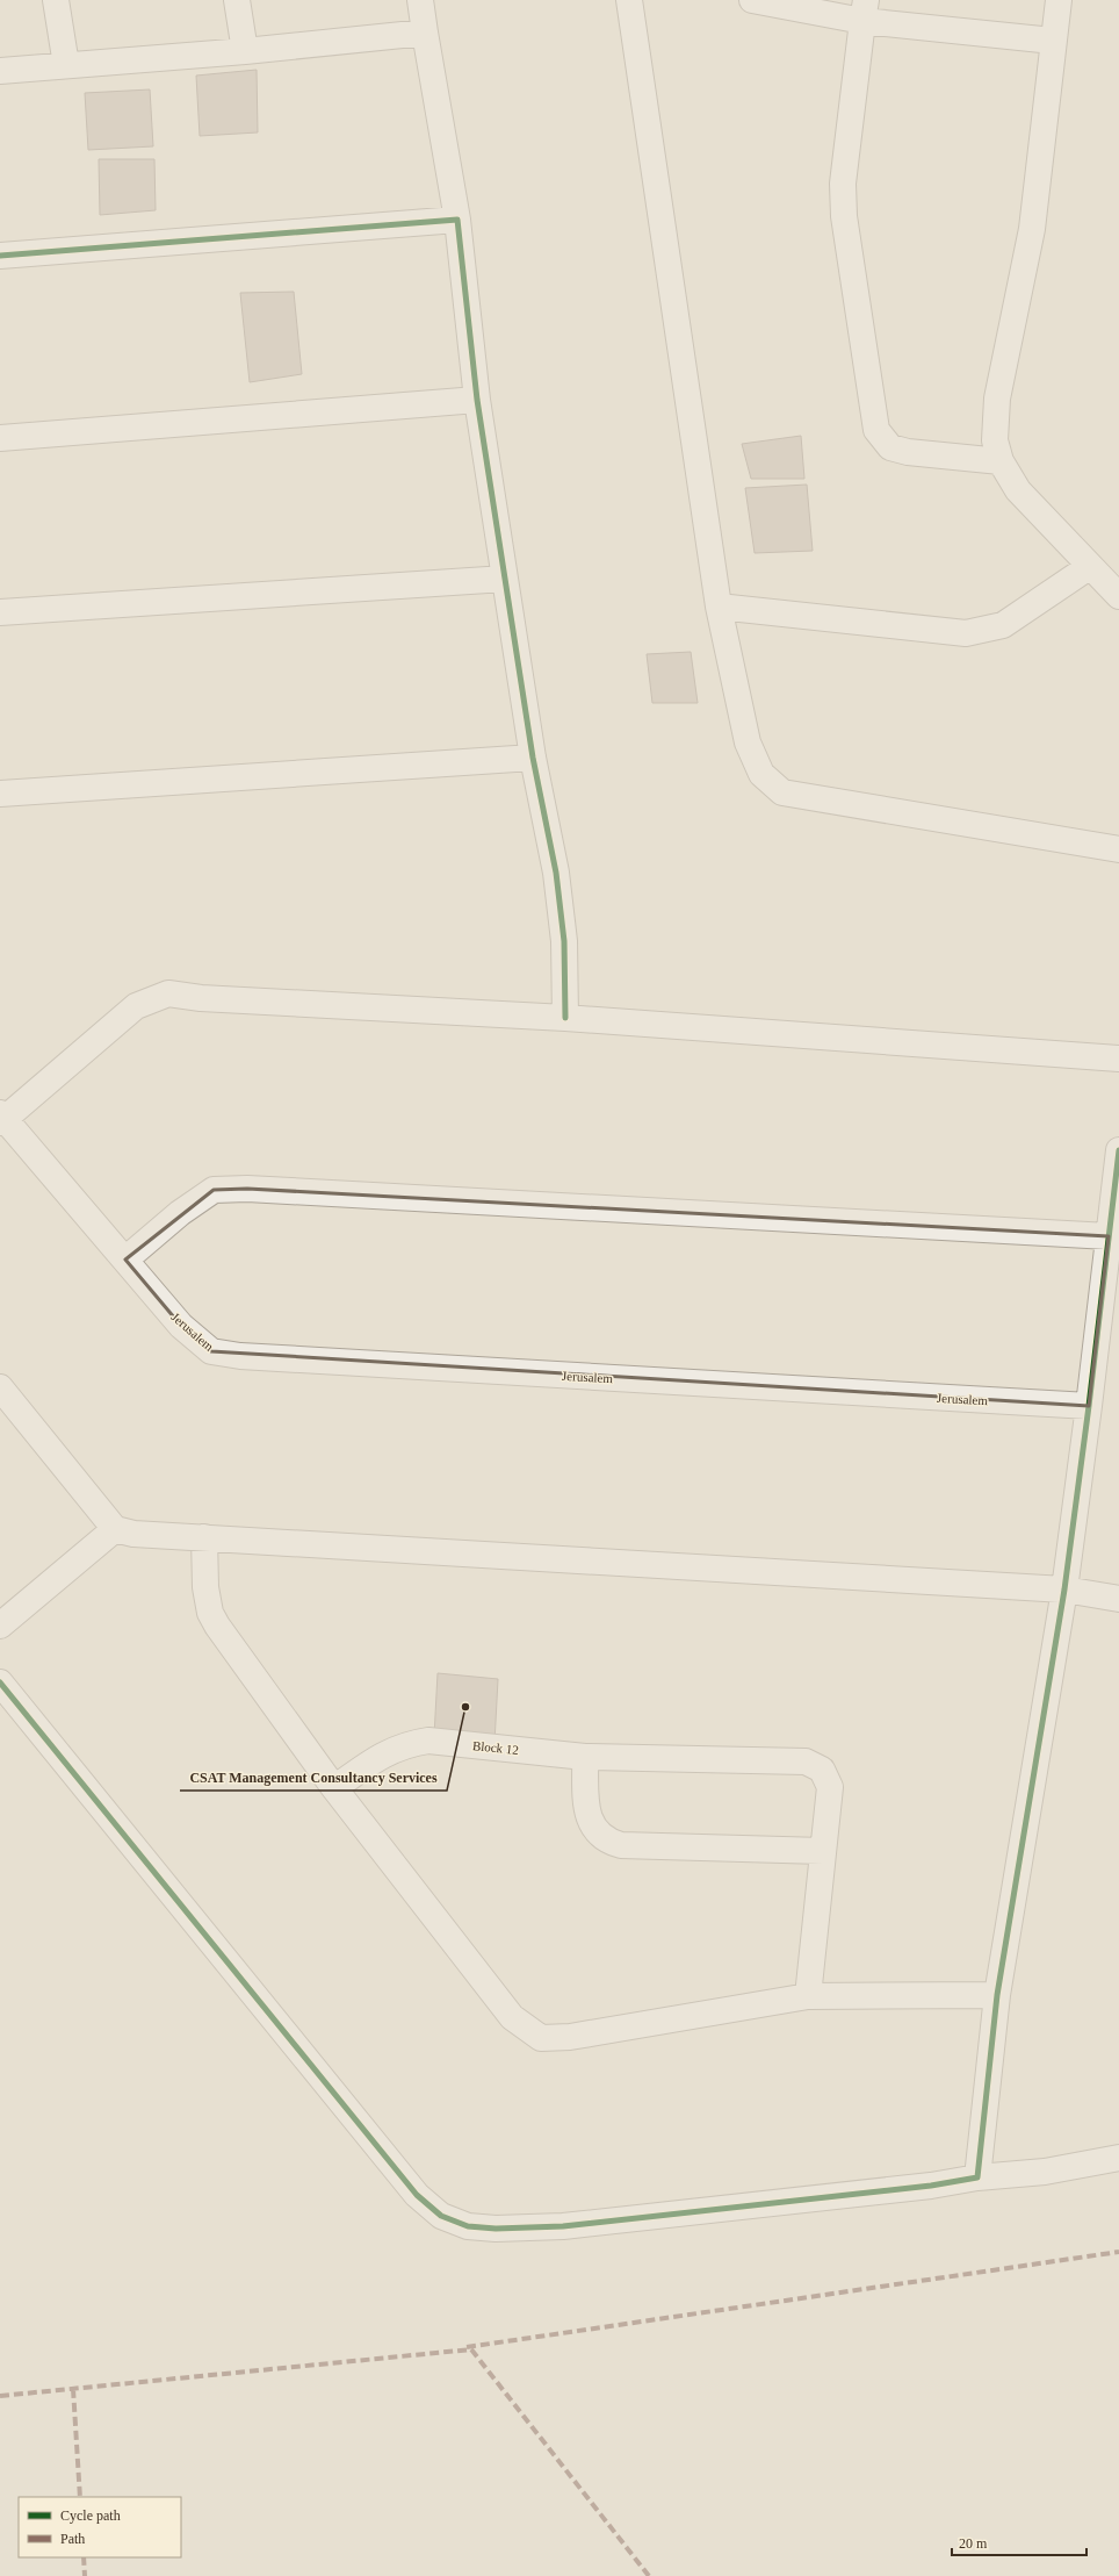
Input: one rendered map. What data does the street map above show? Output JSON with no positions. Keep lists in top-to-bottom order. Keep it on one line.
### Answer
{"streets":{"street":["Jerusalem","Block 12"]},"places":["CSAT Management Consultancy Services"],"legend":["Cycle path","Path"],"scale_bar":"20 m"}
